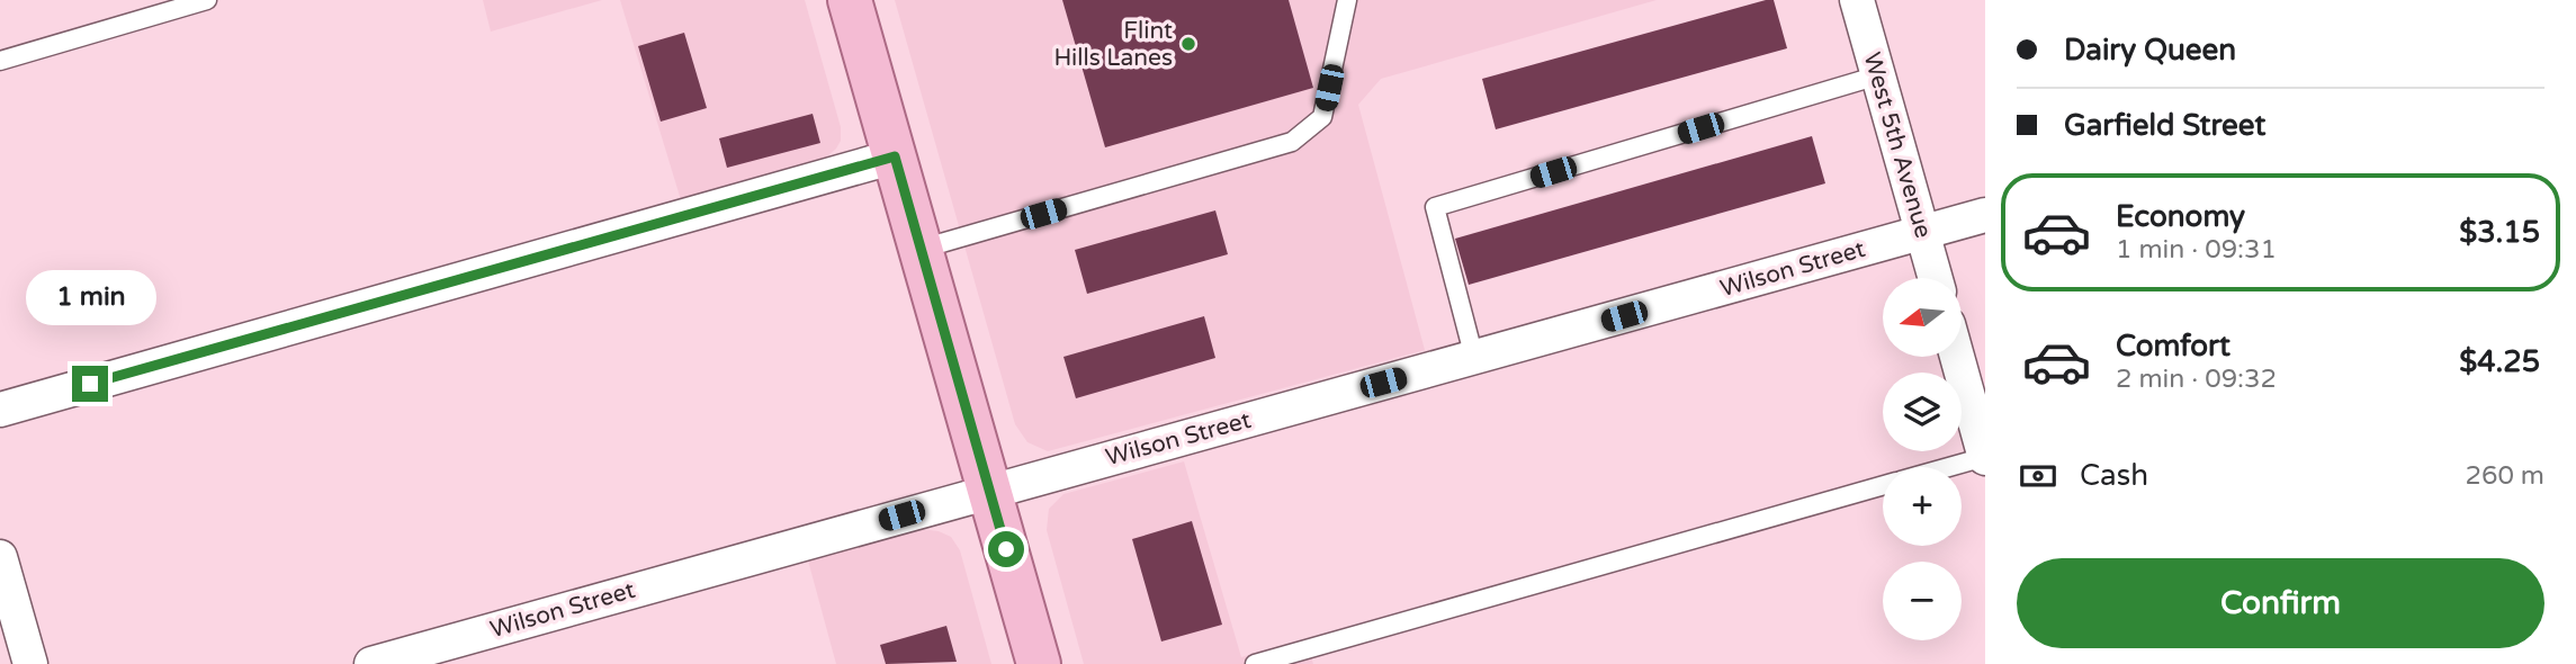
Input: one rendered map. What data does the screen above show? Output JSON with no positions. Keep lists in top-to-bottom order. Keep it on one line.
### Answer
{"streets":{"street":["West 5th Avenue","Wilson Street"]},"crossings":[["West 5th Avenue","Wilson Street"]],"places":["Flint Hills Lanes"],"north":"left","page":{"banner":["Dairy Queen","Garfield Street"],"list":[{"name":"Economy","note":"1 min · 09:31","value":"$3.15"},{"name":"Comfort","note":"2 min · 09:32","value":"$4.25"}],"bubble":"1 min","map_buttons":["+","−"],"pay":["Cash","260 m"],"buttons":"Confirm"}}
